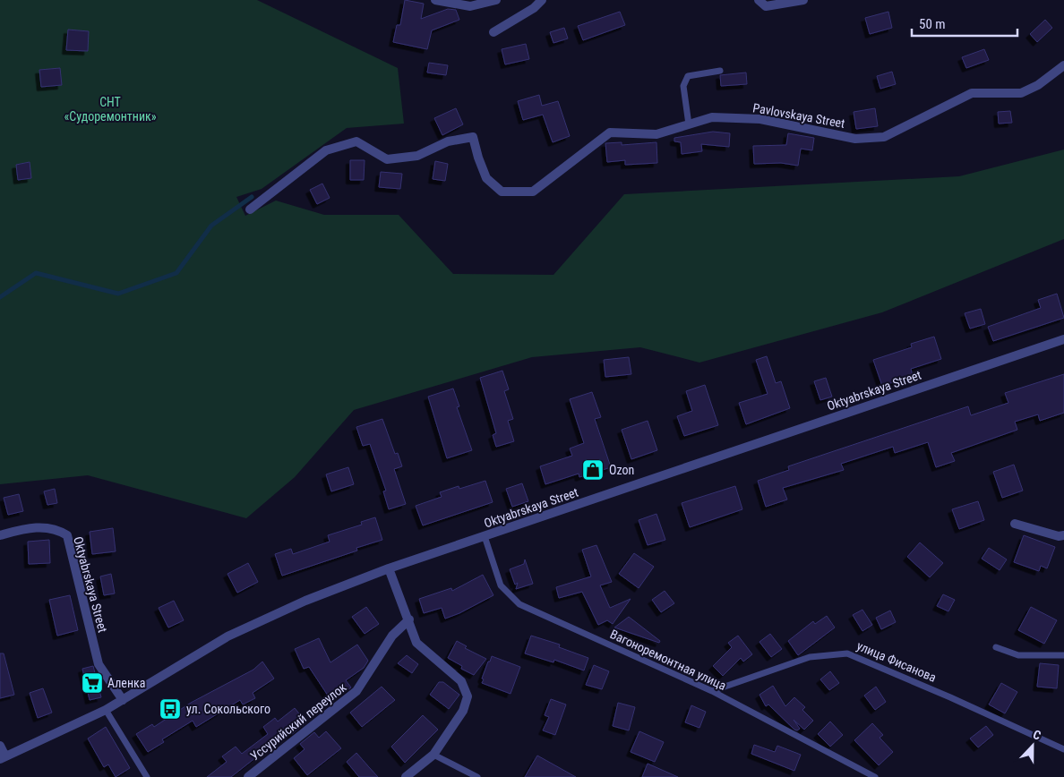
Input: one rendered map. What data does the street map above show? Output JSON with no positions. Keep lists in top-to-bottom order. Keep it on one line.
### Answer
{"streets":{"street":["Pavlovskaya Street","Oktyabrskaya Street","Уссурийский переулок"],"lane":["Вагоноремонтная улица","улица Фисанова"]},"crossings":[["Oktyabrskaya Street","Вагоноремонтная улица"],["Вагоноремонтная улица","улица Фисанова"]],"parks":["СНТ «Судоремонтник»"],"places":{"shop":["Ozon"],"supermarket":["Аленка"],"bus stop":["ул. Сокольского"]},"scale_bar":"50 m","north":"top"}
